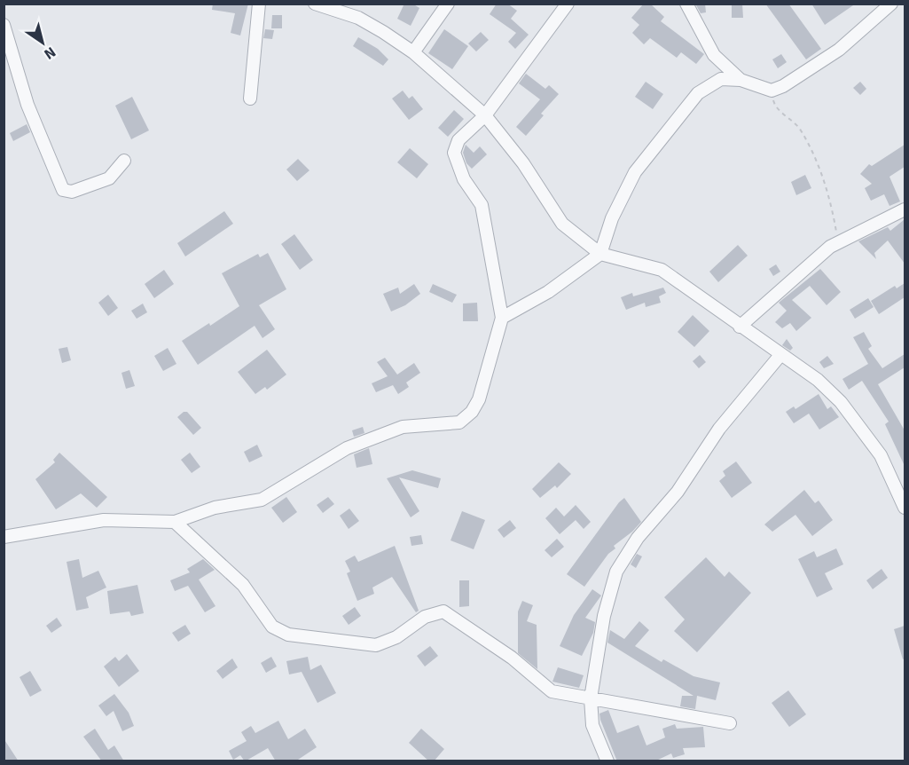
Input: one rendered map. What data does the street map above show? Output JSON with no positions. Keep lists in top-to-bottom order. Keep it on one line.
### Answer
{"north":"bottom right"}
